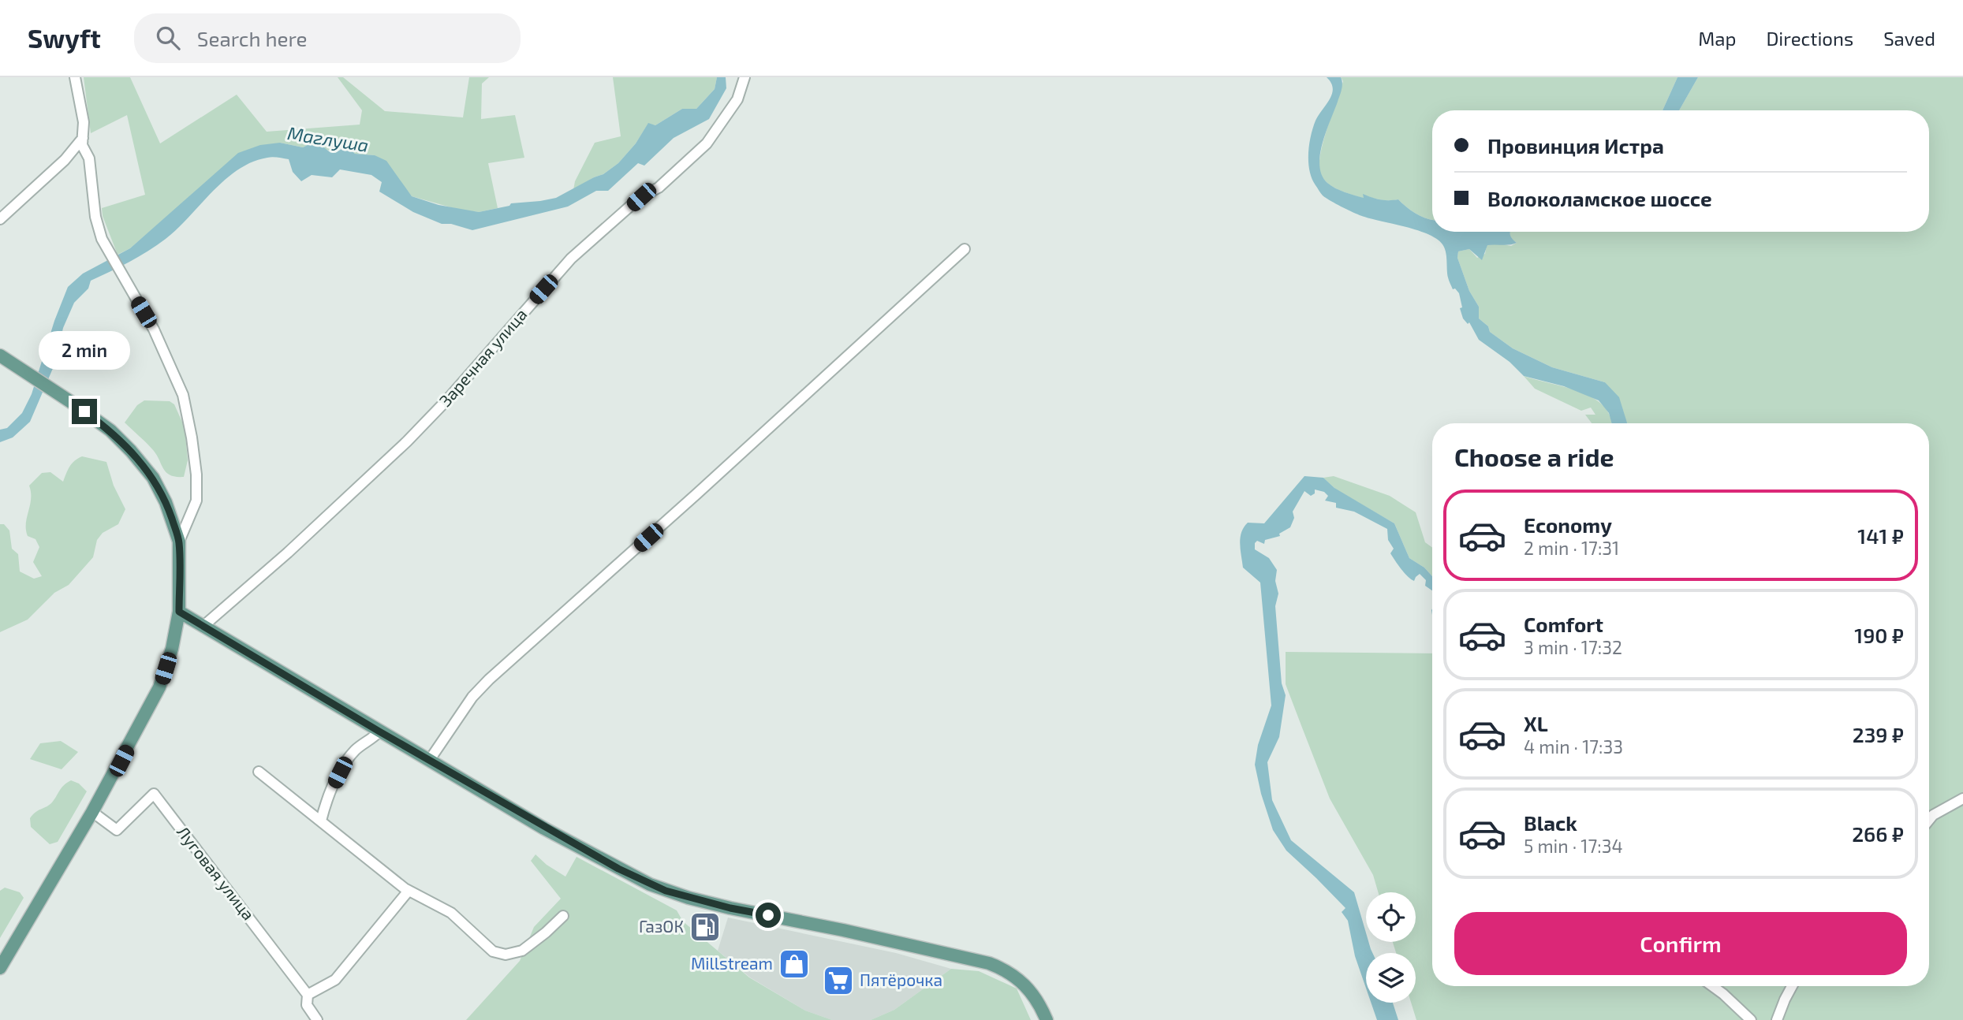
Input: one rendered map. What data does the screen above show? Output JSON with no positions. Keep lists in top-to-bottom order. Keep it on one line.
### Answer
{"streets":{"street":["Заречная улица","Луговая улица"]},"water":["Маглуша"],"places":{"fuel station":["ГазОК"],"shop":["Millstream"],"supermarket":["Пятёрочка"]},"page":{"header":"Swyft","search":"Search here","nav":["Map","Directions","Saved"],"banner":["Провинция Истра","Волоколамское шоссе"],"bubble":"2 min","heading":"Choose a ride","list":[{"name":"Economy","note":"2 min · 17:31","value":"141 ₽"},{"name":"Comfort","note":"3 min · 17:32","value":"190 ₽"},{"name":"XL","note":"4 min · 17:33","value":"239 ₽"},{"name":"Black","note":"5 min · 17:34","value":"266 ₽"}],"buttons":"Confirm"}}
